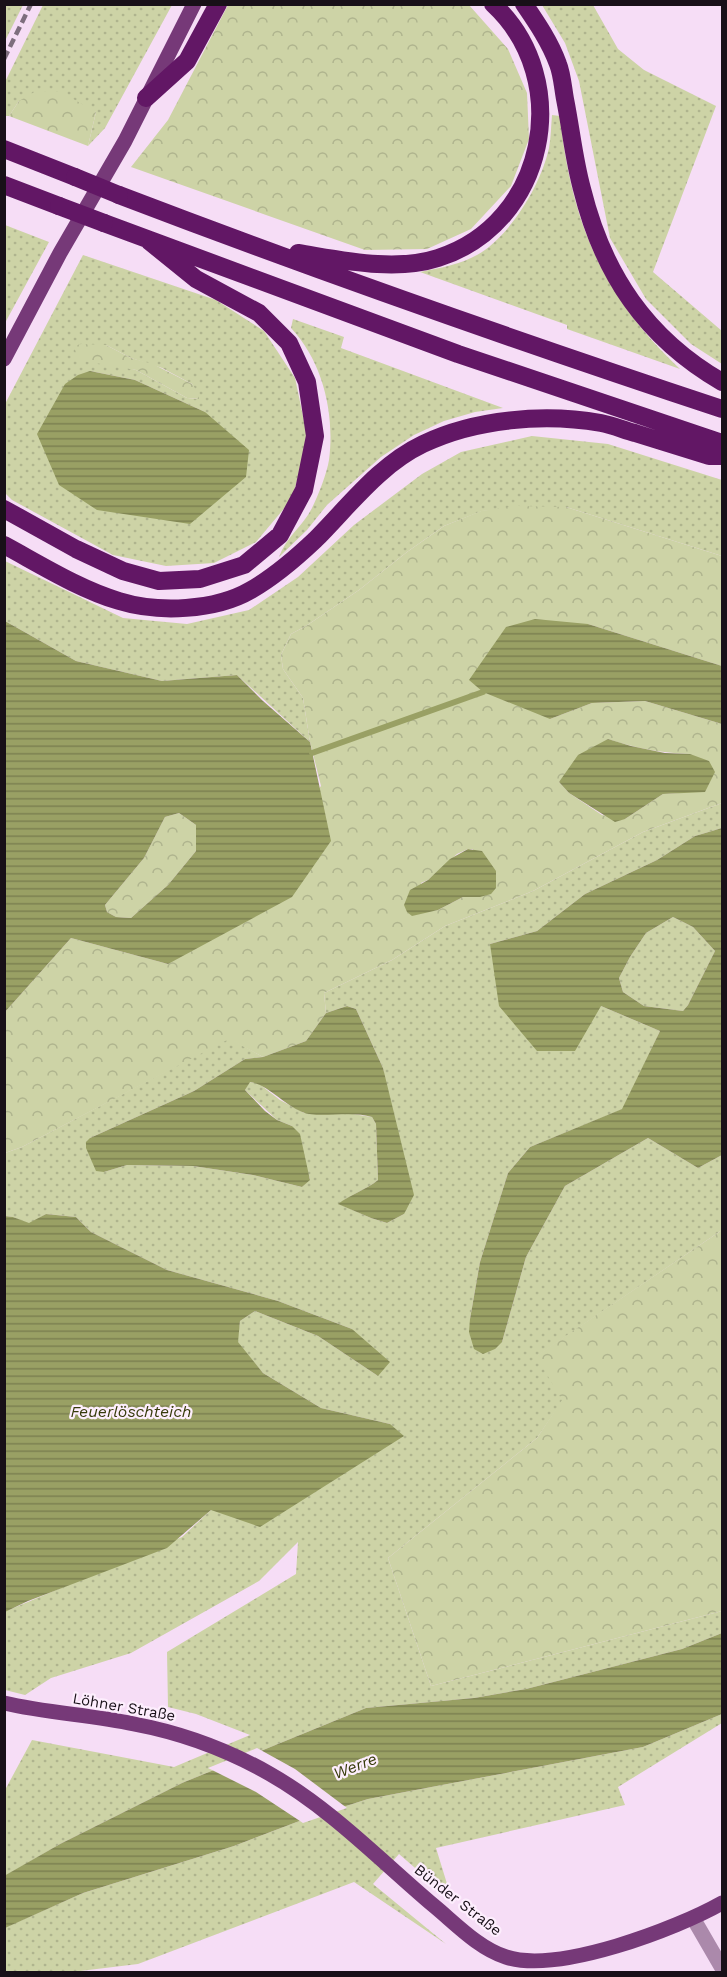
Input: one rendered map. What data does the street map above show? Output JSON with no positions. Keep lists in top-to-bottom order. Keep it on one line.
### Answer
{"streets":{"main road":["Löhner Straße","Bünder Straße"]},"crossings":[["Löhner Straße","Bünder Straße"]],"water":["Feuerlöschteich","Werre"]}
